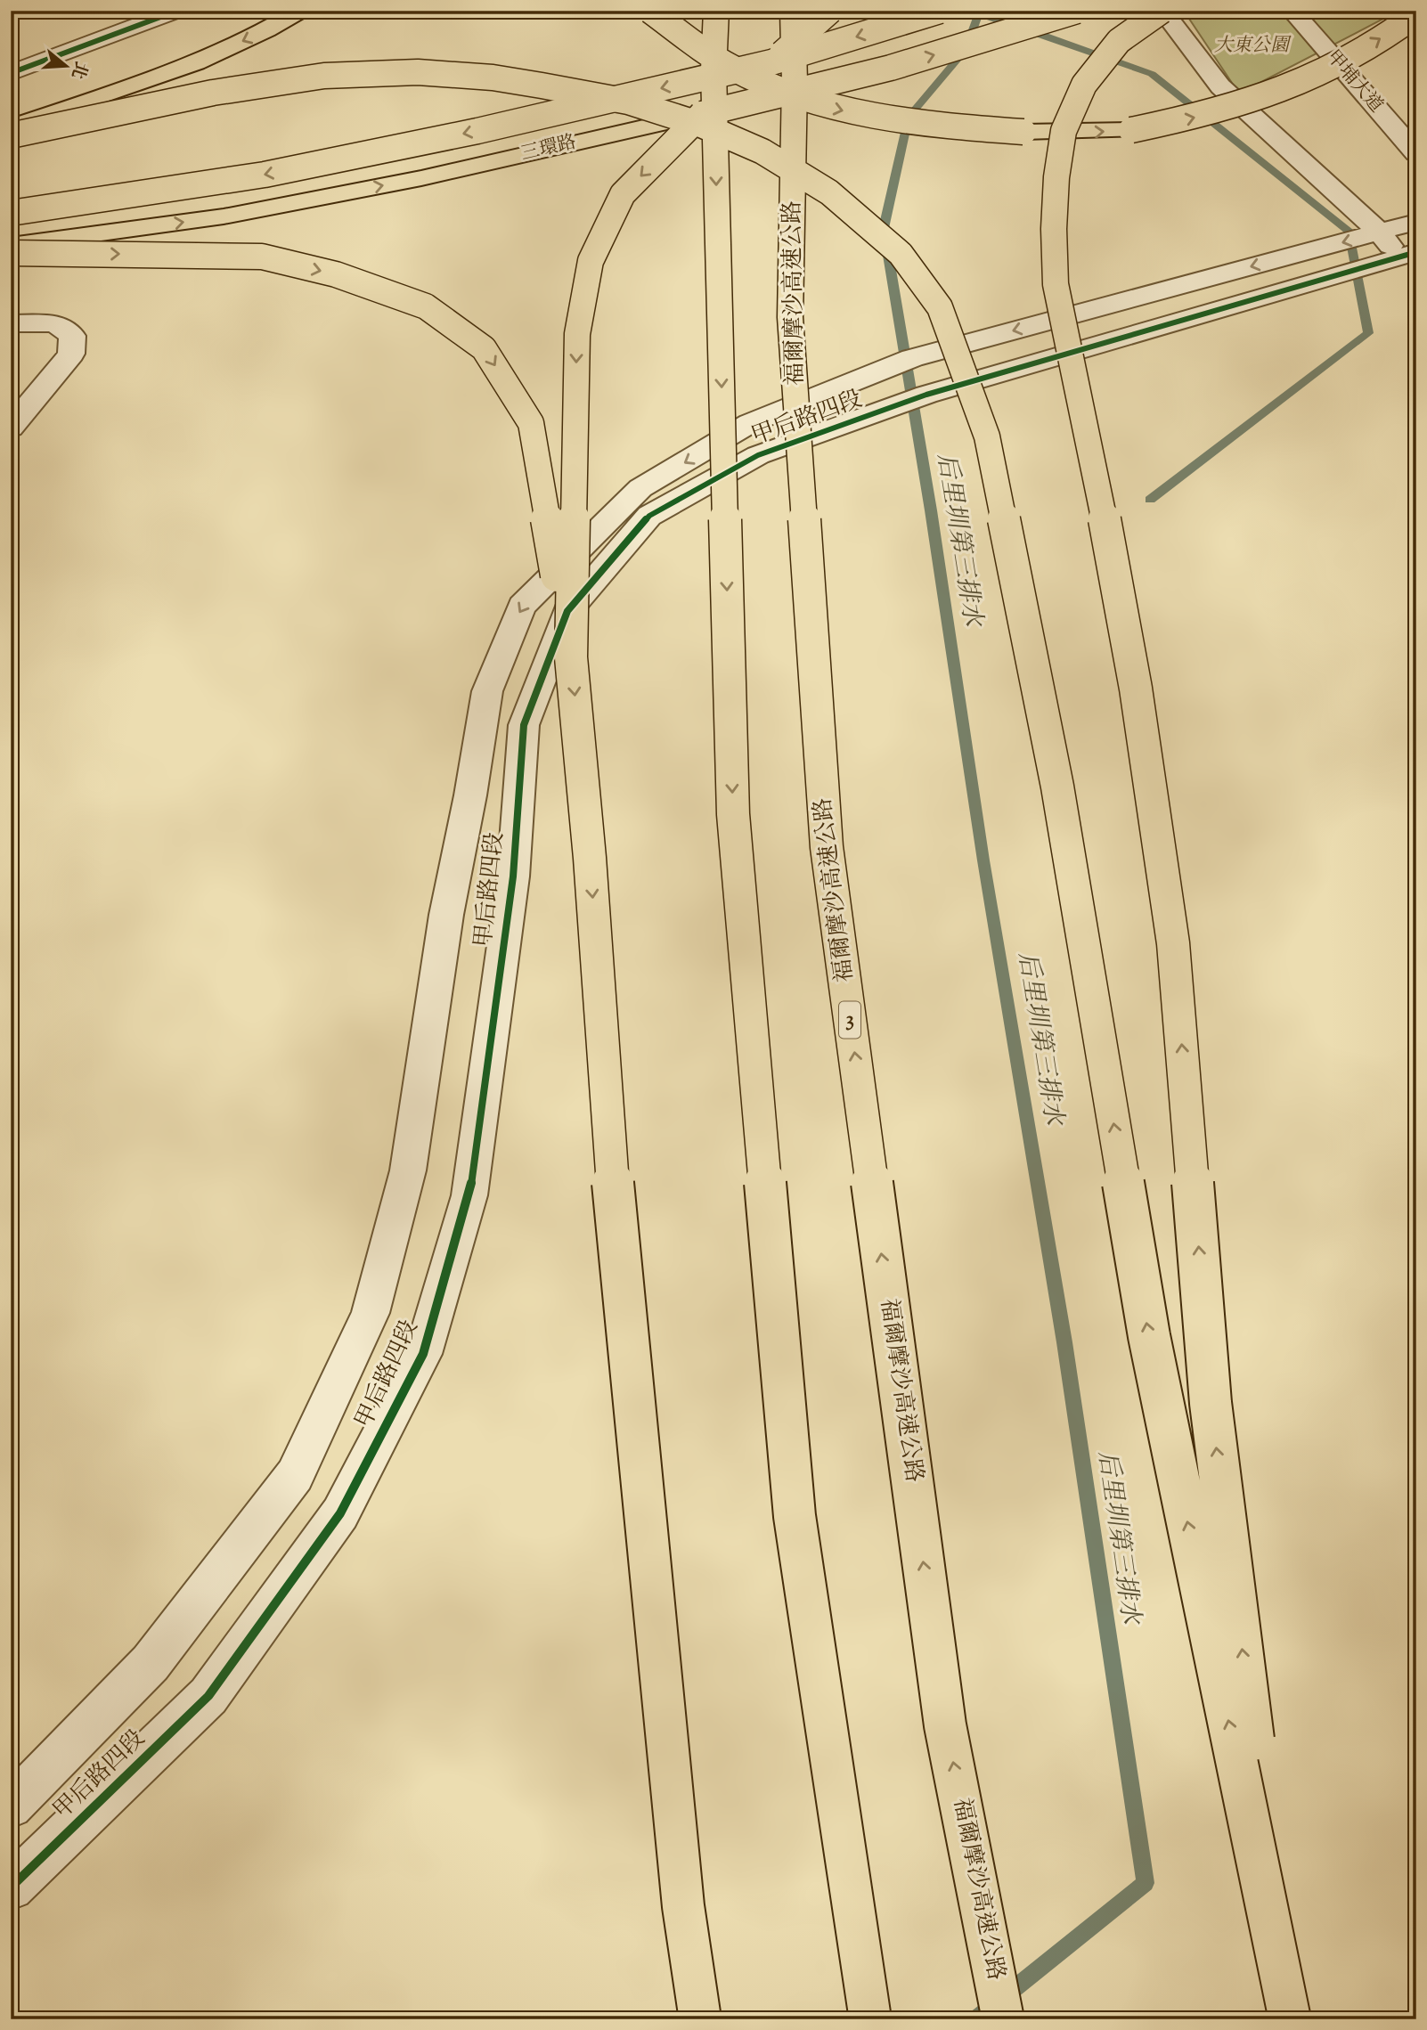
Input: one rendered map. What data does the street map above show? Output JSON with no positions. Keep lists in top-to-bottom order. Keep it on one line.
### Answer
{"streets":{"main road":["三環路","福爾摩沙高速公路","3"],"street":["甲埔大道","甲后路四段"]},"water":["后里圳第三排水"],"parks":["大東公園"],"north":"right"}
